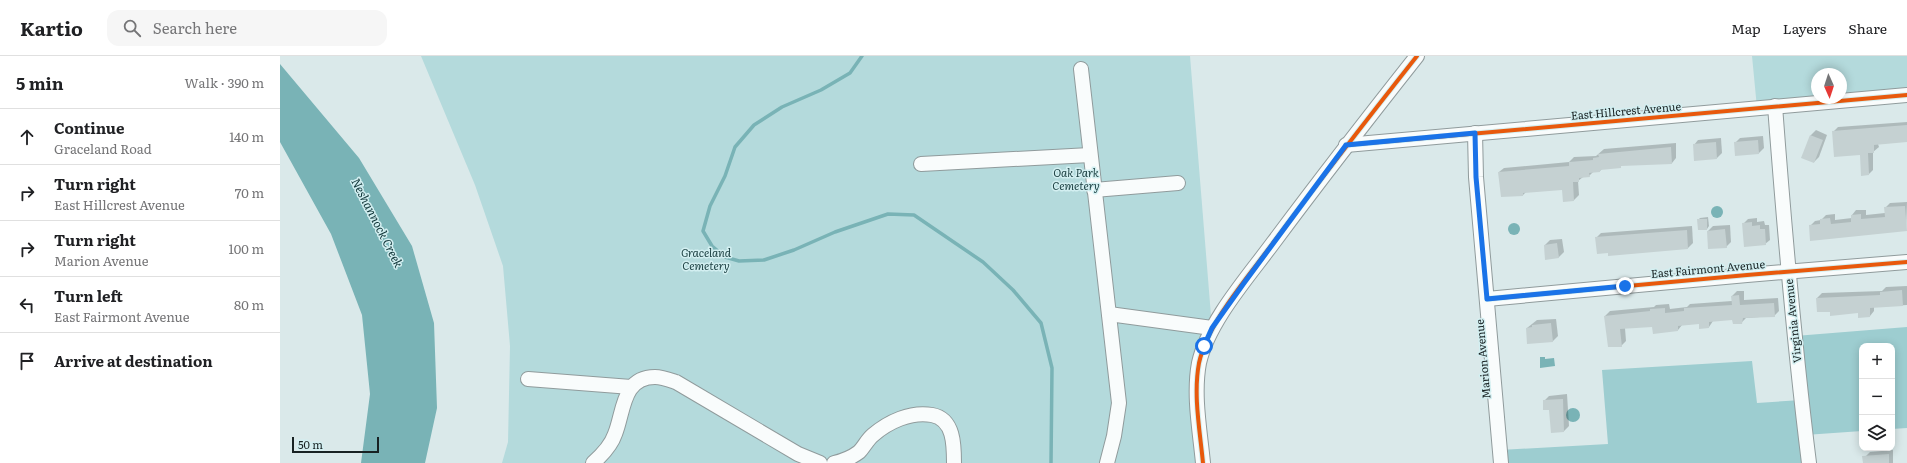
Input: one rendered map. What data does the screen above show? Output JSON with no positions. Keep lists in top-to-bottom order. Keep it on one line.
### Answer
{"streets":{"street":["East Hillcrest Avenue","East Fairmont Avenue","Virginia Avenue","Marion Avenue"]},"crossings":[["East Hillcrest Avenue","Virginia Avenue"],["East Hillcrest Avenue","Marion Avenue"],["East Fairmont Avenue","Virginia Avenue"],["East Fairmont Avenue","Marion Avenue"]],"water":["Neshannock Creek"],"parks":["Oak Park Cemetery","Graceland Cemetery"],"scale_bar":"50 m","north":"bottom","page":{"header":"Kartio","search":"Search here","nav":["Map","Layers","Share"],"heading":["5 min","Walk · 390 m"],"list":[["Continue","Graceland Road","140 m"],["Turn right","East Hillcrest Avenue","70 m"],["Turn right","Marion Avenue","100 m"],["Turn left","East Fairmont Avenue","80 m"],"Arrive at destination"],"map_buttons":["+","−"],"scale":"50 m"}}
